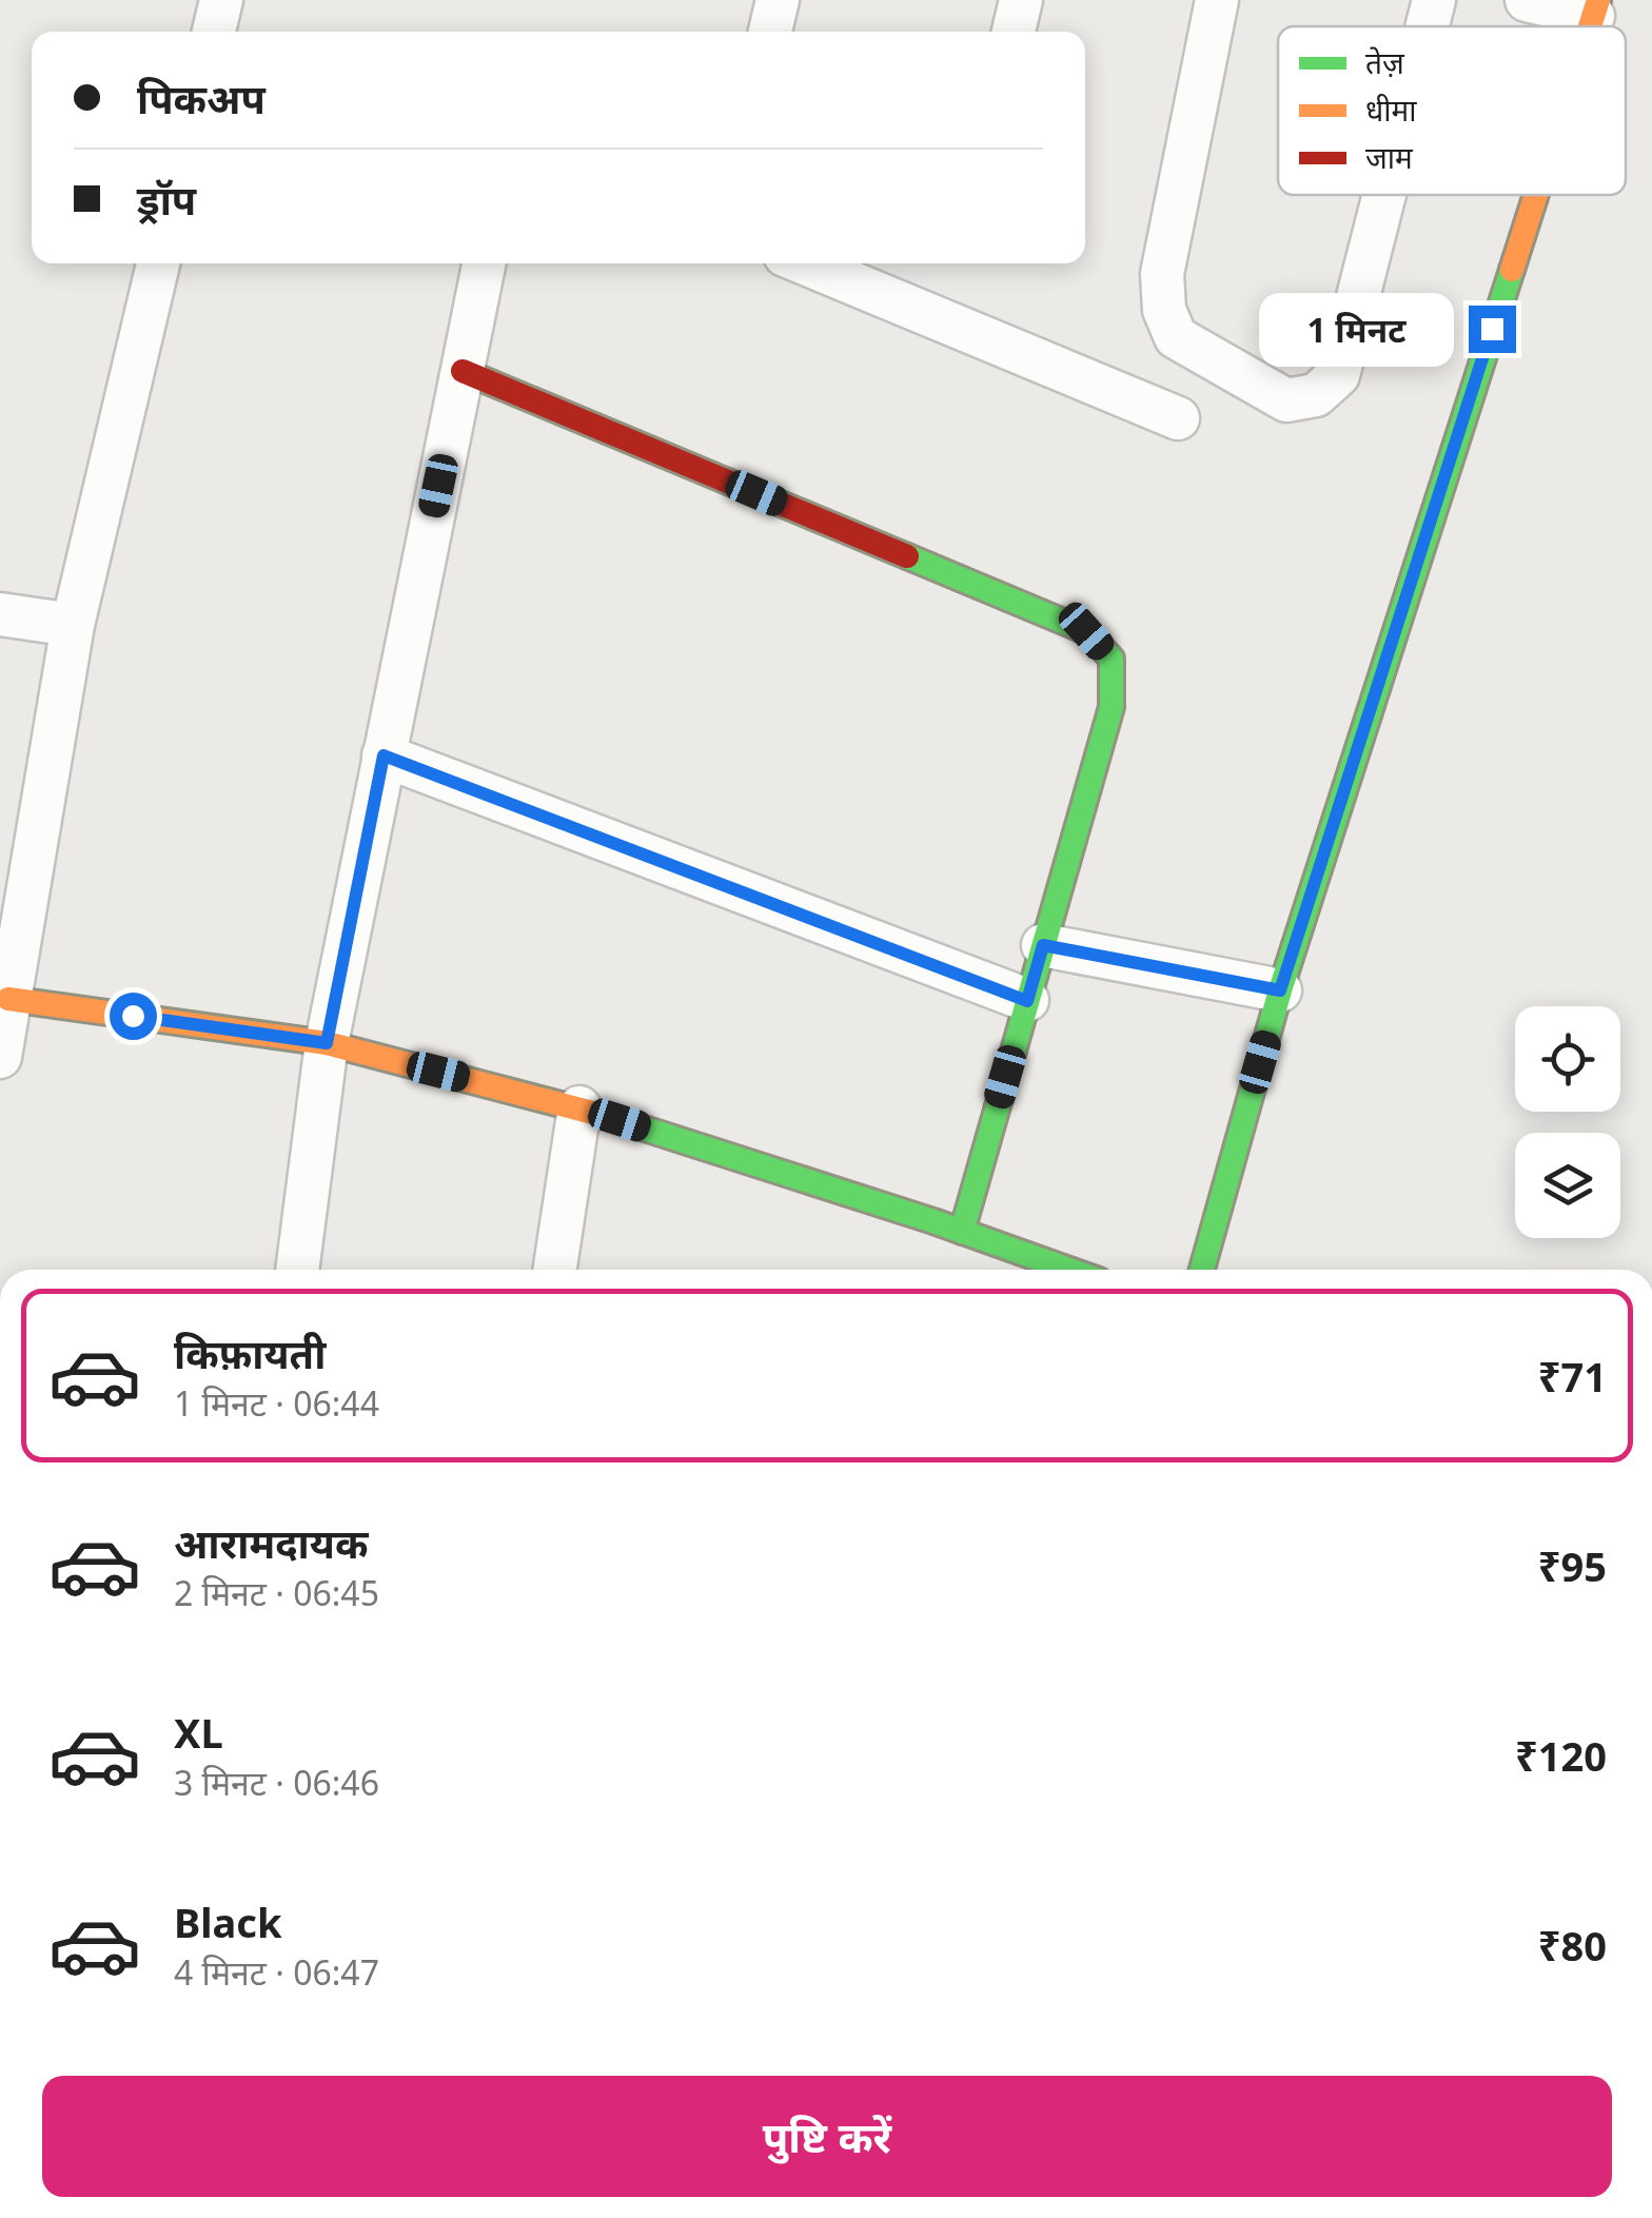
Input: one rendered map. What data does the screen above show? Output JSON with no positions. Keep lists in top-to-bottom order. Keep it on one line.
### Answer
{"legend":["तेज़","धीमा","जाम"],"page":{"banner":["पिकअप","ड्रॉप"],"bubble":"1 मिनट","list":[{"name":"किफ़ायती","note":"1 मिनट · 06:44","value":"₹71"},{"name":"आरामदायक","note":"2 मिनट · 06:45","value":"₹95"},{"name":"XL","note":"3 मिनट · 06:46","value":"₹120"},{"name":"Black","note":"4 मिनट · 06:47","value":"₹80"}],"buttons":"पुष्टि करें"}}
